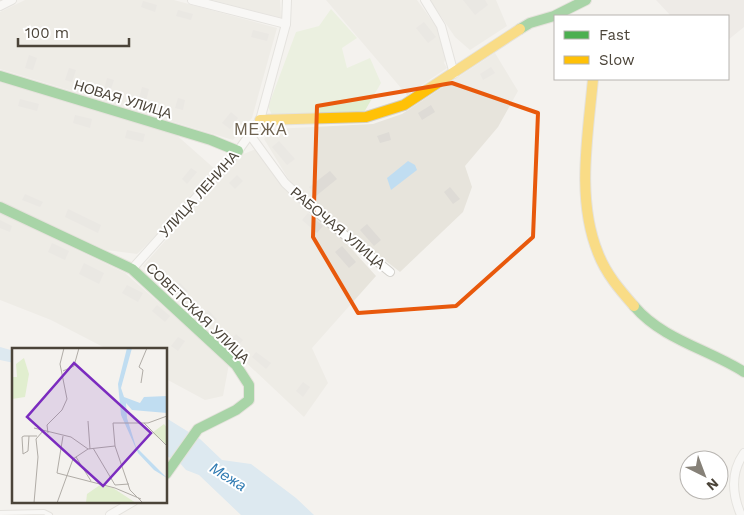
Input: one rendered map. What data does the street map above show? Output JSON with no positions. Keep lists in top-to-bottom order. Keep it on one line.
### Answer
{"streets":{"street":["НОВАЯ УЛИЦА","УЛИЦА ЛЕНИНА","РАБОЧАЯ УЛИЦА","СОВЕТСКАЯ УЛИЦА"]},"crossings":[["НОВАЯ УЛИЦА","УЛИЦА ЛЕНИНА"],["УЛИЦА ЛЕНИНА","РАБОЧАЯ УЛИЦА"],["УЛИЦА ЛЕНИНА","СОВЕТСКАЯ УЛИЦА"]],"districts":["МЕЖА"],"water":["Межа"],"legend":["Fast","Slow"],"scale_bar":"100 m","north":"bottom right"}
